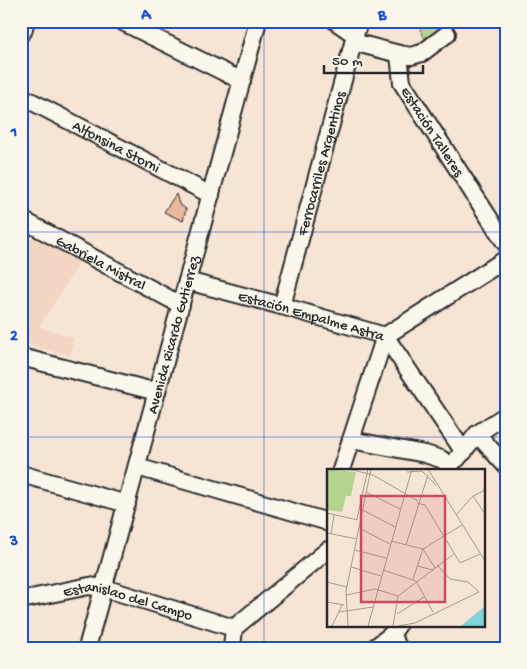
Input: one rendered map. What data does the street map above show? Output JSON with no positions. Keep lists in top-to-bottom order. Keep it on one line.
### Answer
{"streets":{"street":["Estación Talleres","Alfonsina Storni","Ferrocarriles Argentinos","Gabriela Mistral","Estación Empalme Astra","Avenida Ricardo Gutierrez","Estanislao del Campo"]},"crossings":[["Alfonsina Storni","Avenida Ricardo Gutierrez"],["Ferrocarriles Argentinos","Estación Empalme Astra"],["Gabriela Mistral","Avenida Ricardo Gutierrez"],["Estación Empalme Astra","Avenida Ricardo Gutierrez"],["Avenida Ricardo Gutierrez","Estanislao del Campo"]],"scale_bar":"50 m","grid":{"columns":["A","B"],"rows":["1","2","3"]}}
